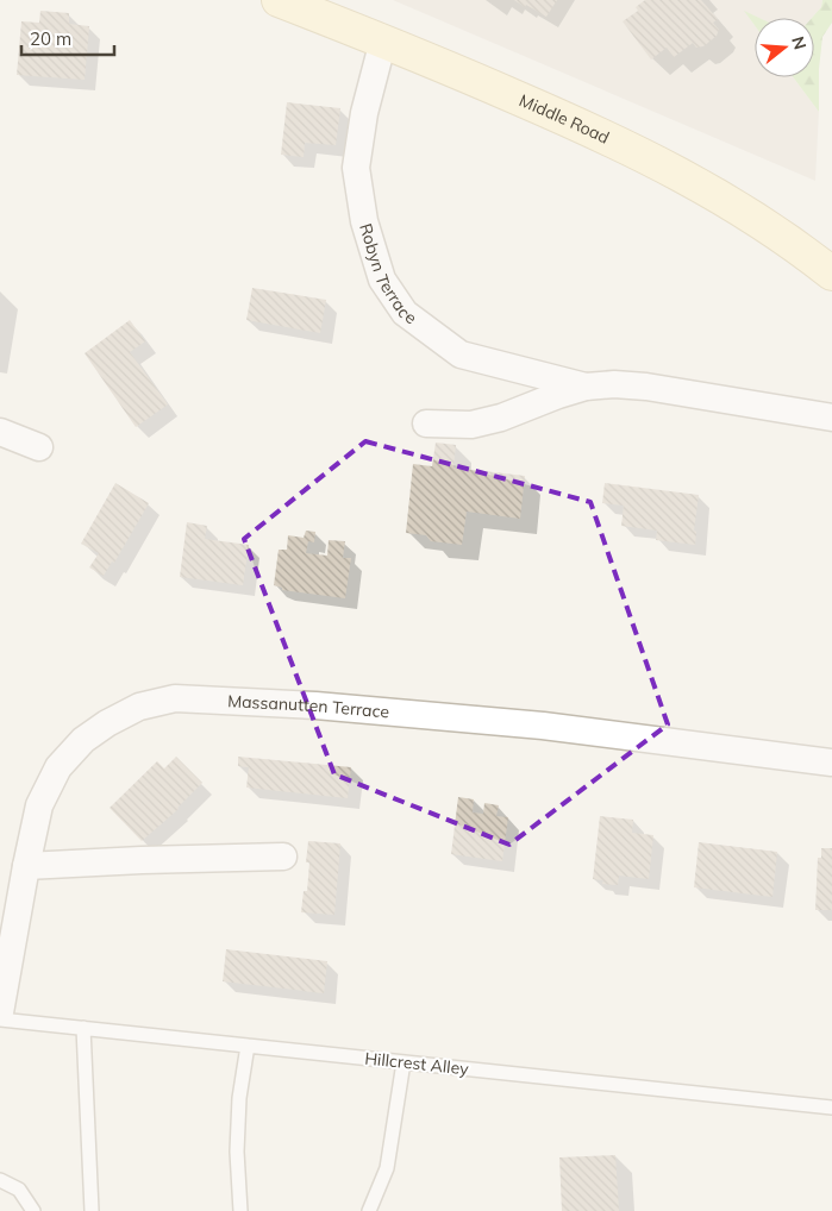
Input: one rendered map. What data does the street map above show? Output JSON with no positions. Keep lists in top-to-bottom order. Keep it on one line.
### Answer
{"streets":{"main road":["Middle Road"],"street":["Robyn Terrace","Massanutten Terrace"],"lane":["Hillcrest Alley"]},"crossings":[["Middle Road","Robyn Terrace"]],"scale_bar":"20 m","north":"right"}
